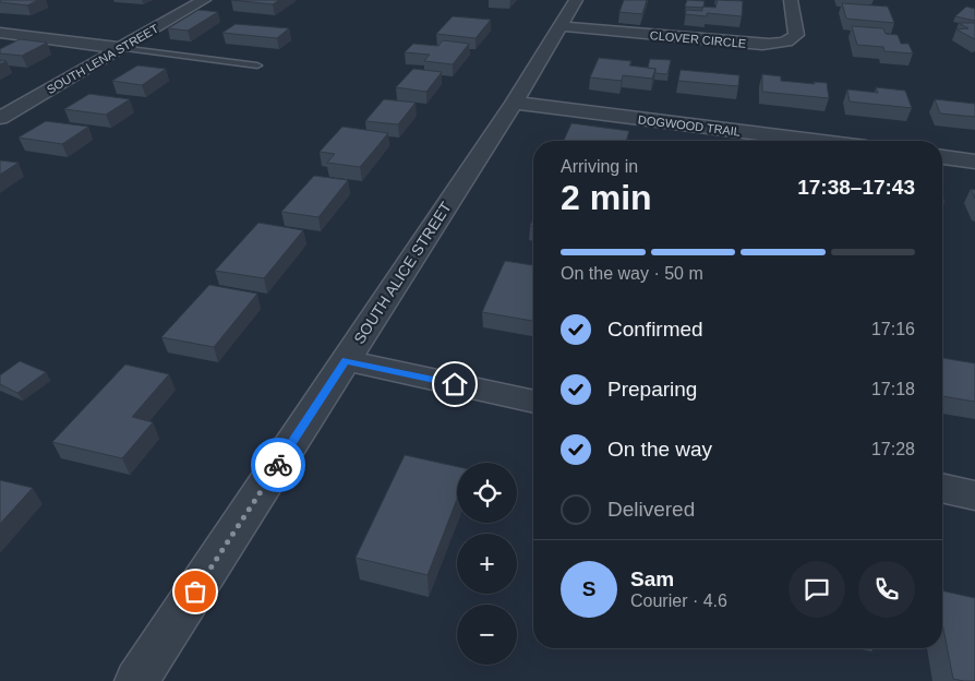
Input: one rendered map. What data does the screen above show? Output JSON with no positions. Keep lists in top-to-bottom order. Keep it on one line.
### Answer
{"streets":{"street":["CLOVER CIRCLE","SOUTH LENA STREET","DOGWOOD TRAIL","SOUTH ALICE STREET"]},"crossings":[["CLOVER CIRCLE","SOUTH ALICE STREET"],["DOGWOOD TRAIL","SOUTH ALICE STREET"]],"page":{"heading":["2 min","Arriving in","17:38–17:43"],"panel":["Sam","Courier · 4.6"],"bar":"On the way · 50 m","list":[["Confirmed","17:16"],["Preparing","17:18"],["On the way","17:28"],"Delivered"],"map_buttons":["+","−"],"round":"S"}}
